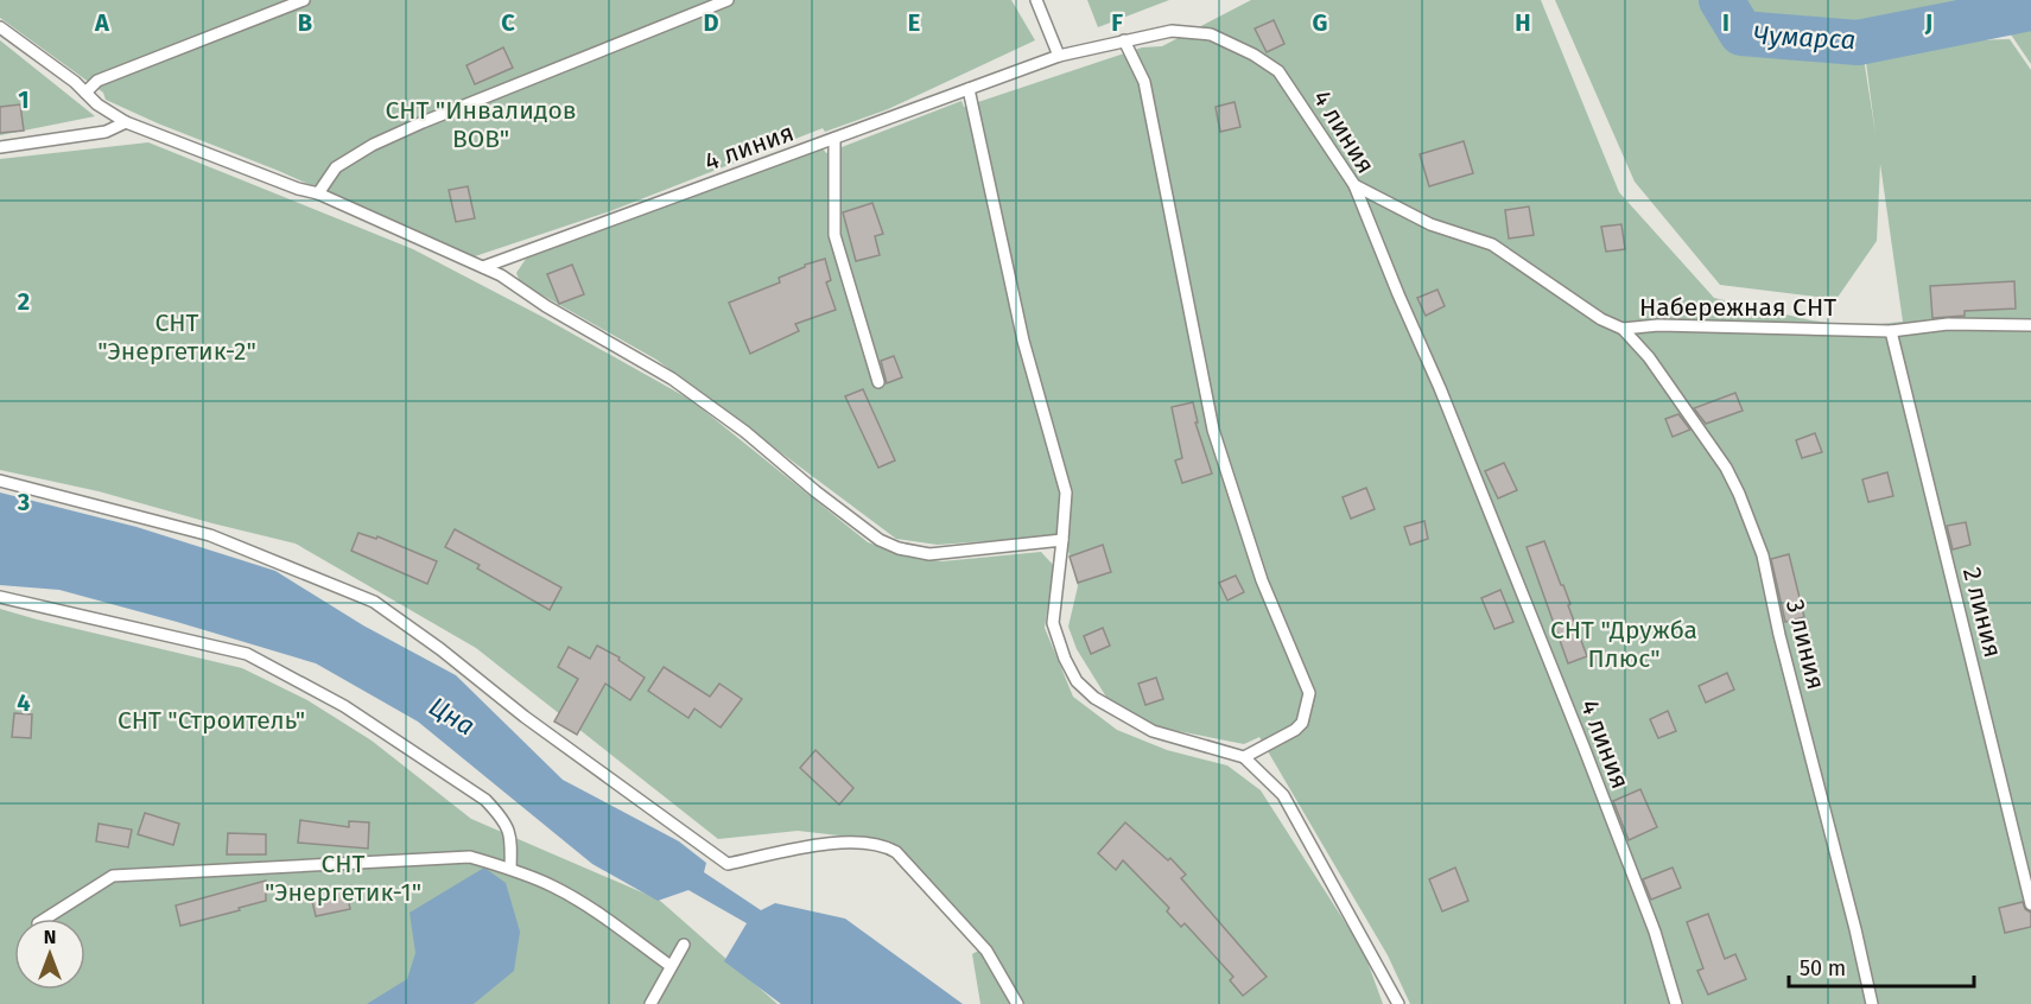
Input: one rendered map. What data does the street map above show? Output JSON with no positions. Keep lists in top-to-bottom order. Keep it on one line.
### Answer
{"streets":{"lane":["4 линия","Набережная СНТ","2 линия","3 линия"]},"crossings":[["4 линия","Набережная СНТ"],["Набережная СНТ","2 линия"],["Набережная СНТ","3 линия"]],"water":["Чумарса","Цна"],"parks":["СНТ \"Инвалидов ВОВ\"","СНТ \"Энергетик-2\"","СНТ \"Дружба Плюс\"","СНТ \"Строитель\"","СНТ \"Энергетик-1\""],"scale_bar":"50 m","north":"top","grid":{"columns":["A","B","C","D","E","F","G","H","I","J"],"rows":["1","2","3","4"]}}
